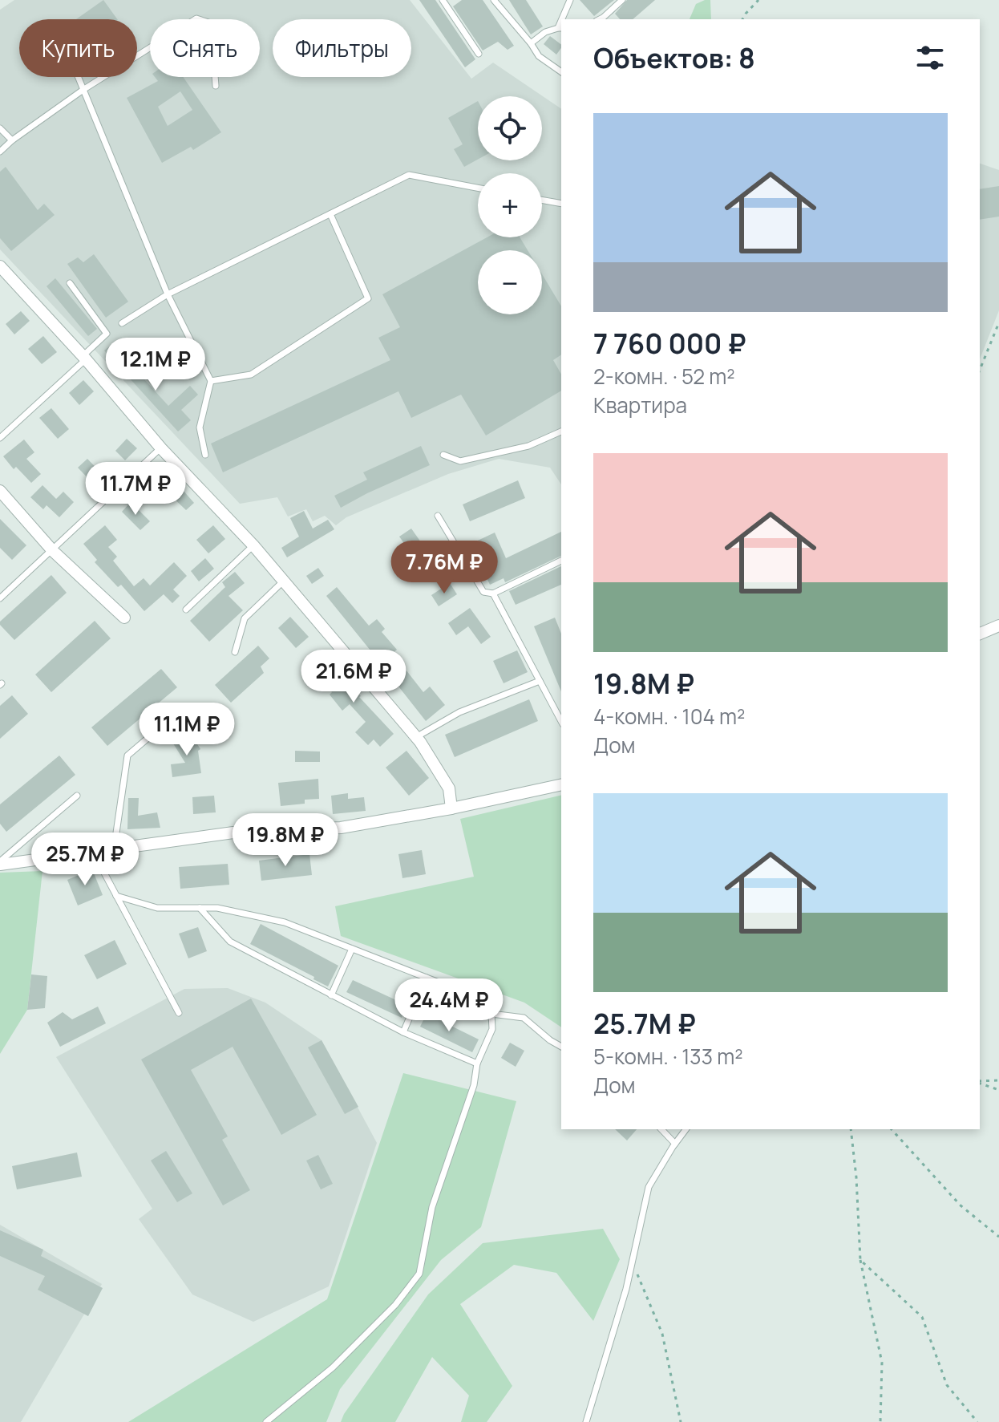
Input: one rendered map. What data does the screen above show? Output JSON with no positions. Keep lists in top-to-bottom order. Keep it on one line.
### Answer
{"page":{"chip":["Купить","Снять","Фильтры"],"heading":"Объектов: 8","map_buttons":["+","−"],"list":[{"name":"7 760 000 ₽","note":"2-комн. · 52 m² · Квартира"},{"name":"19.8M ₽","note":"4-комн. · 104 m² · Дом"},{"name":"25.7M ₽","note":"5-комн. · 133 m² · Дом"}],"price":["12.1M ₽","11.7M ₽","7.76M ₽","21.6M ₽","11.1M ₽","19.8M ₽","25.7M ₽","24.4M ₽"]}}
